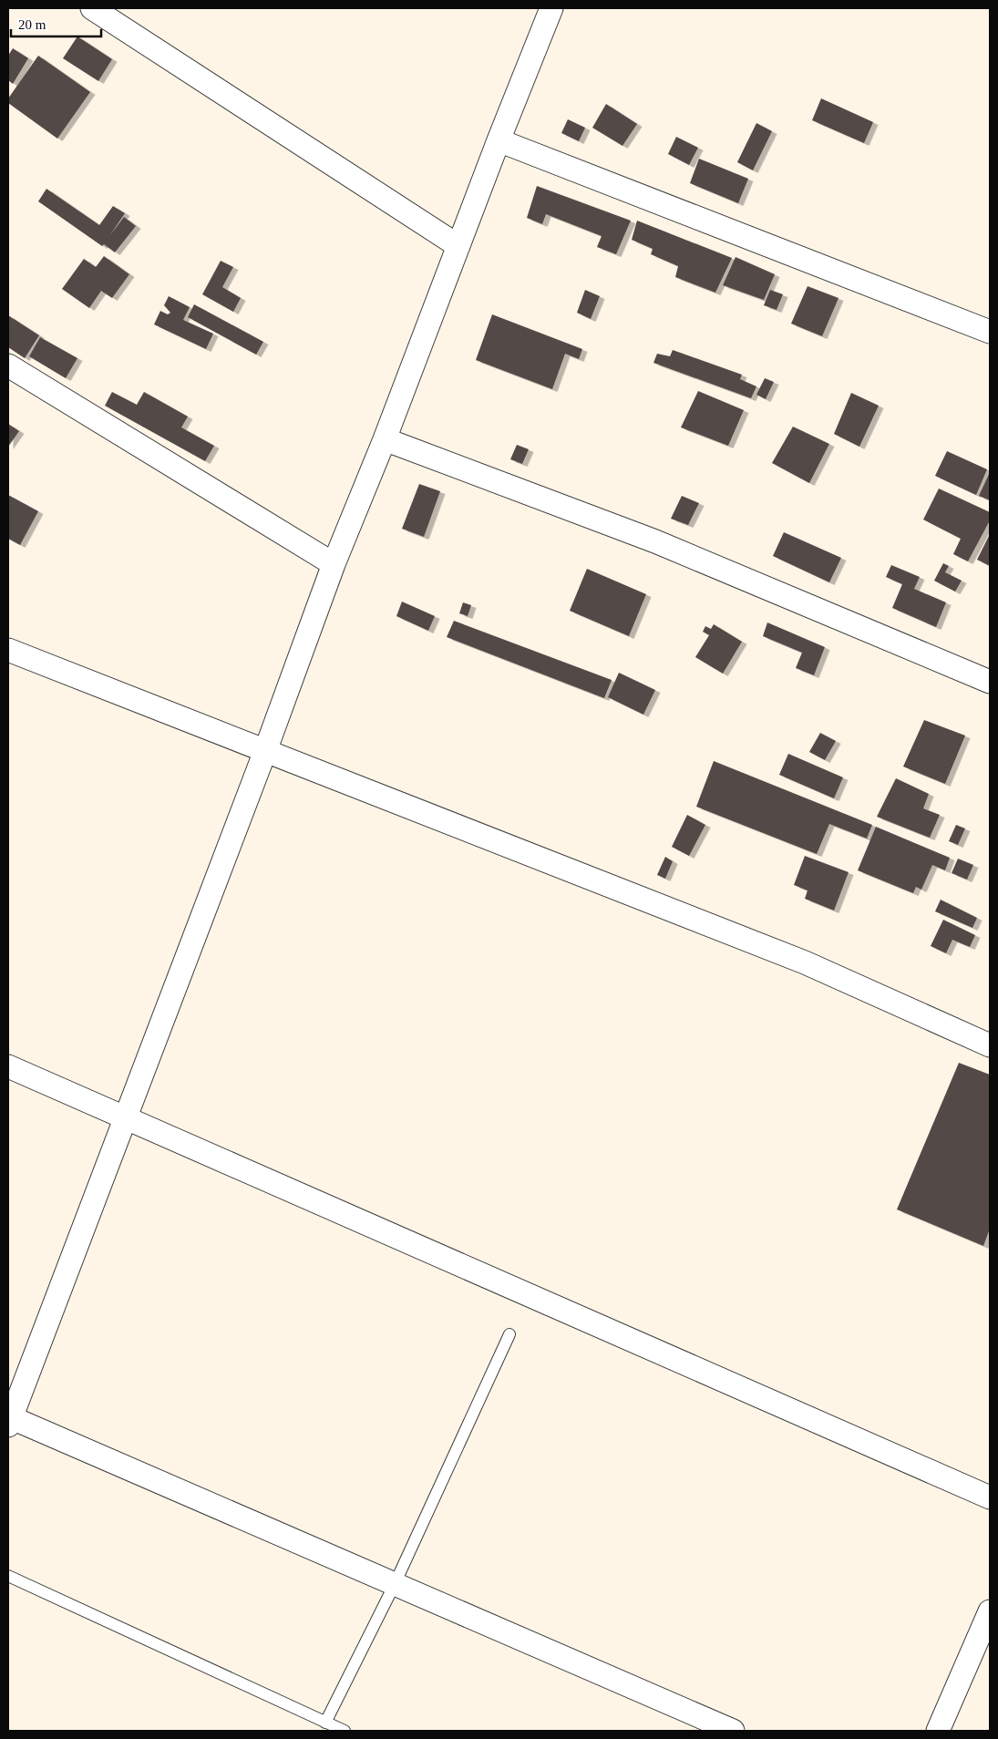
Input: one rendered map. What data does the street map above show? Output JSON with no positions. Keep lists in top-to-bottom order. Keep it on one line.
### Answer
{"scale_bar":"20 m"}
